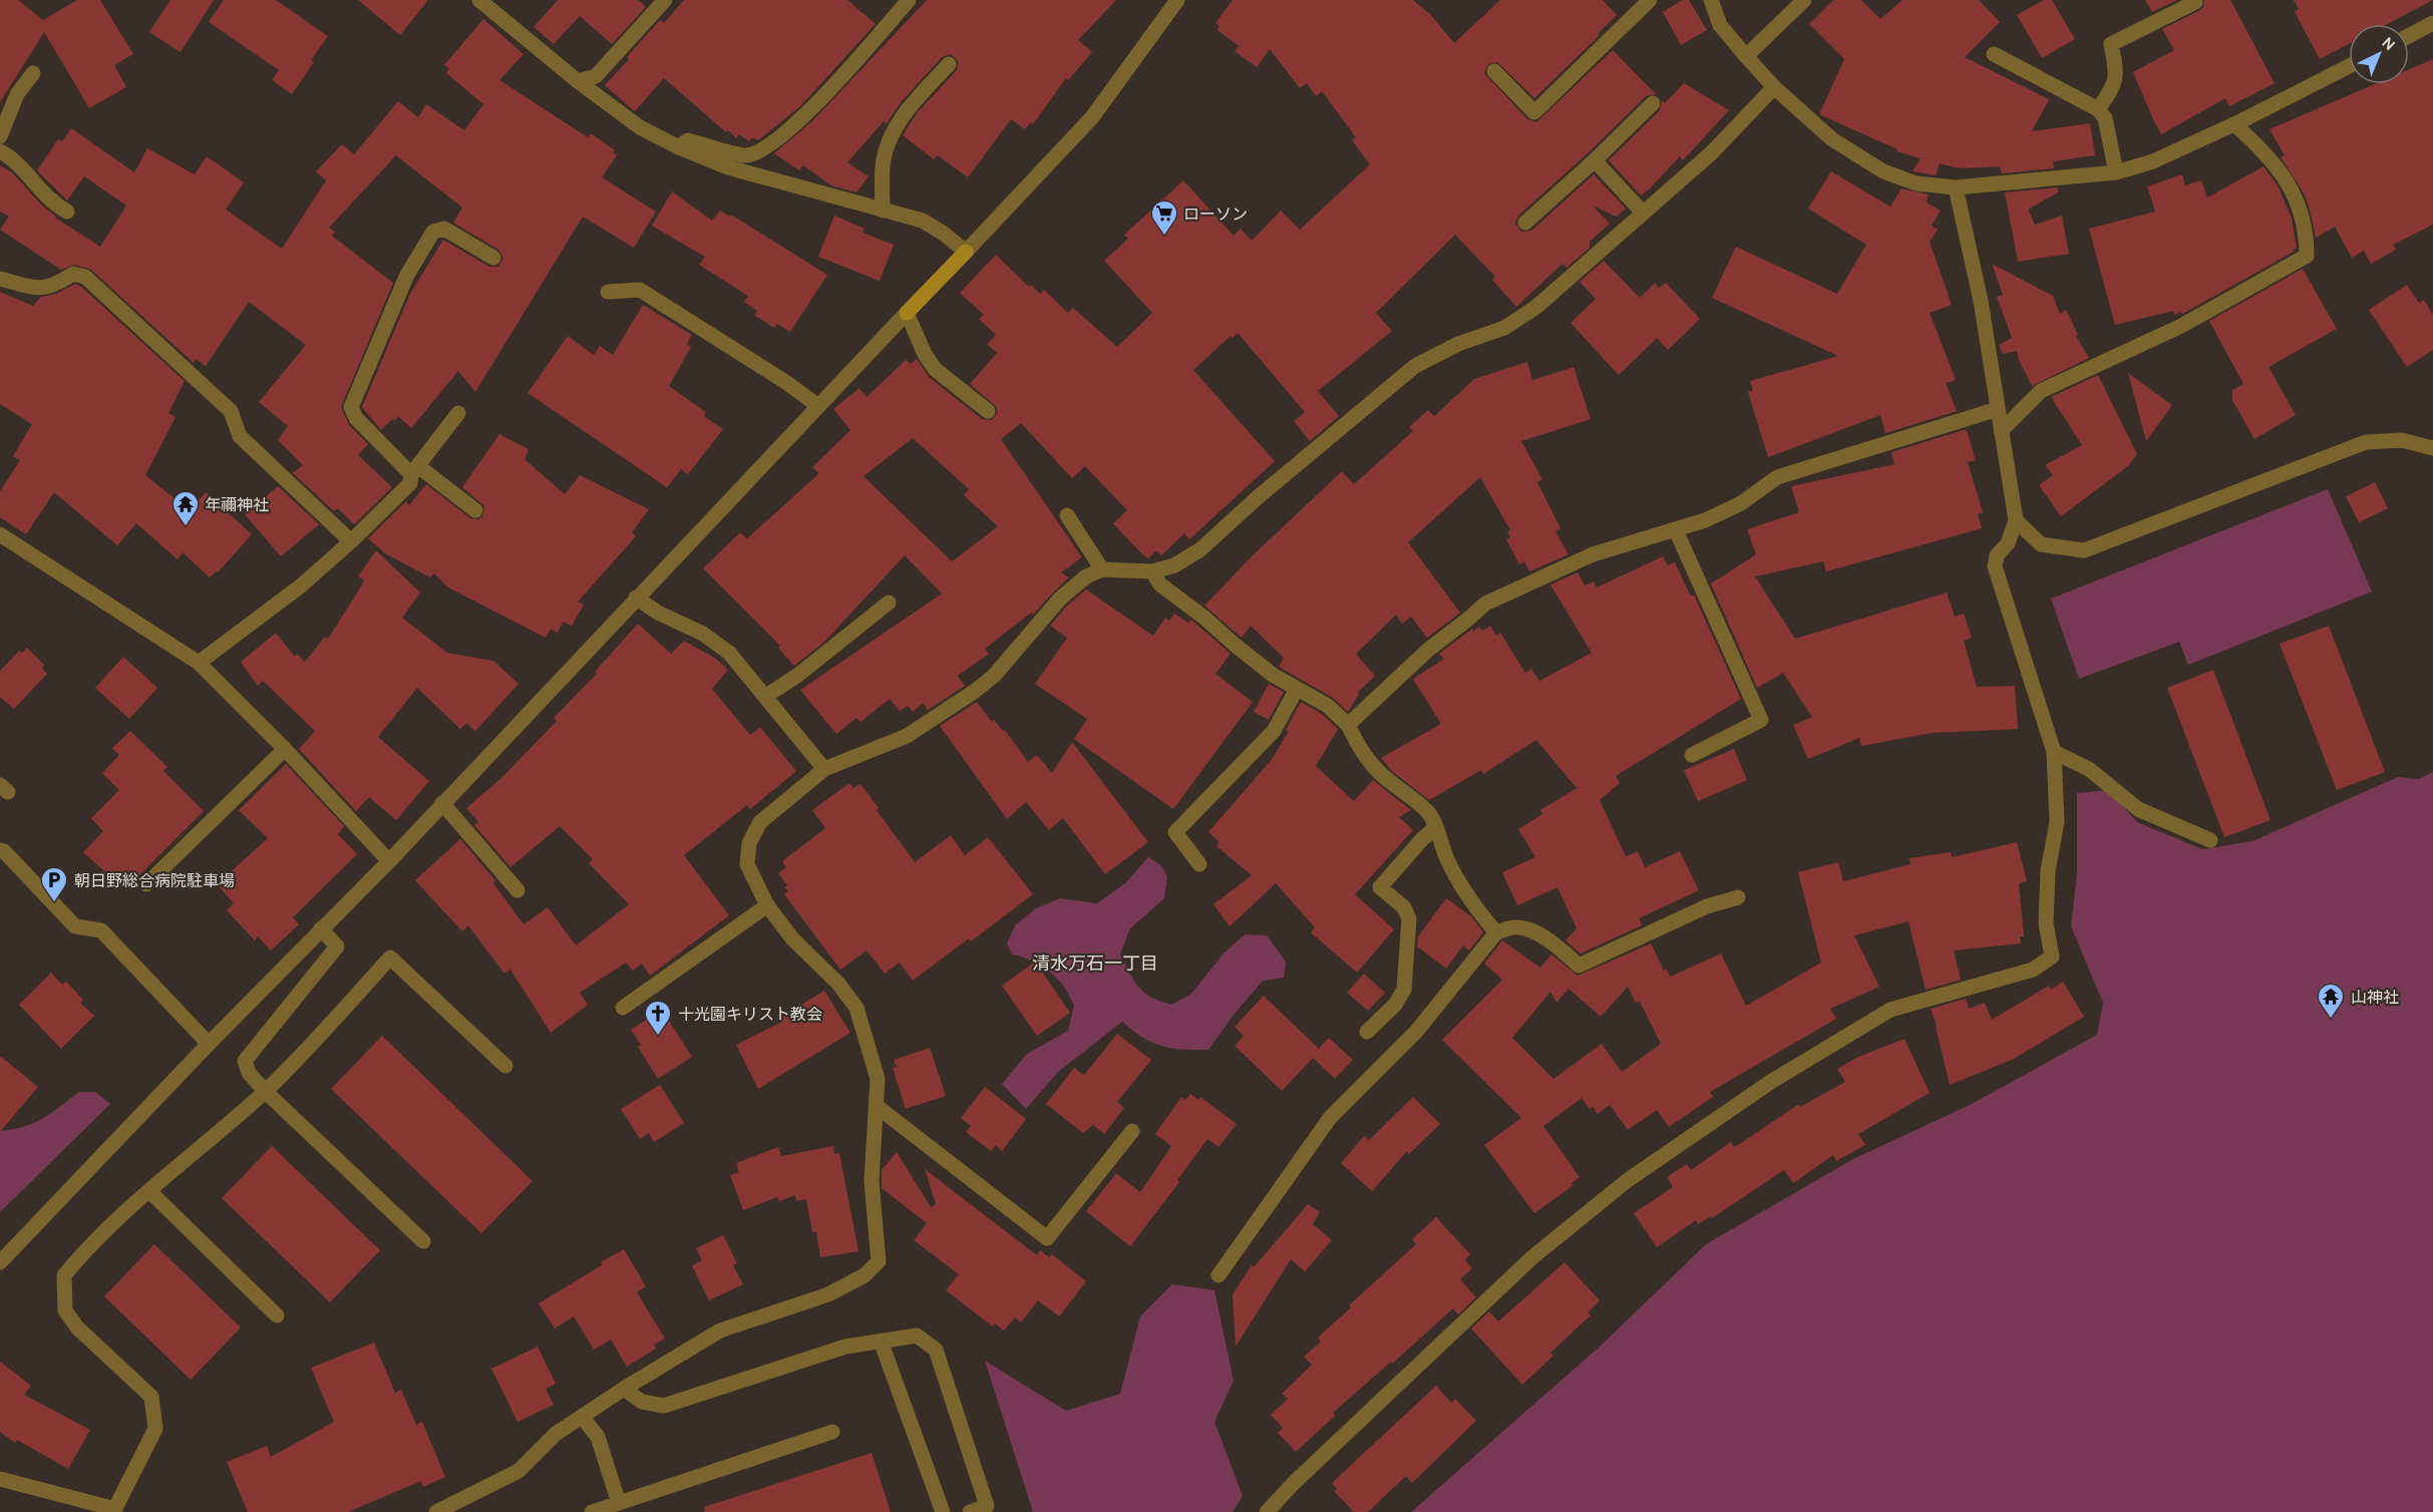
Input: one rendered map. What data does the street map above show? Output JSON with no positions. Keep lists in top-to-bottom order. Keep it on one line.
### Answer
{"districts":["清水万石一丁目"],"places":{"supermarket":["ローソン"],"temple":["年禰神社","山神社"],"parking":["朝日野総合病院駐車場"],"church":["十光園キリスト教会"]},"north":"top right"}
